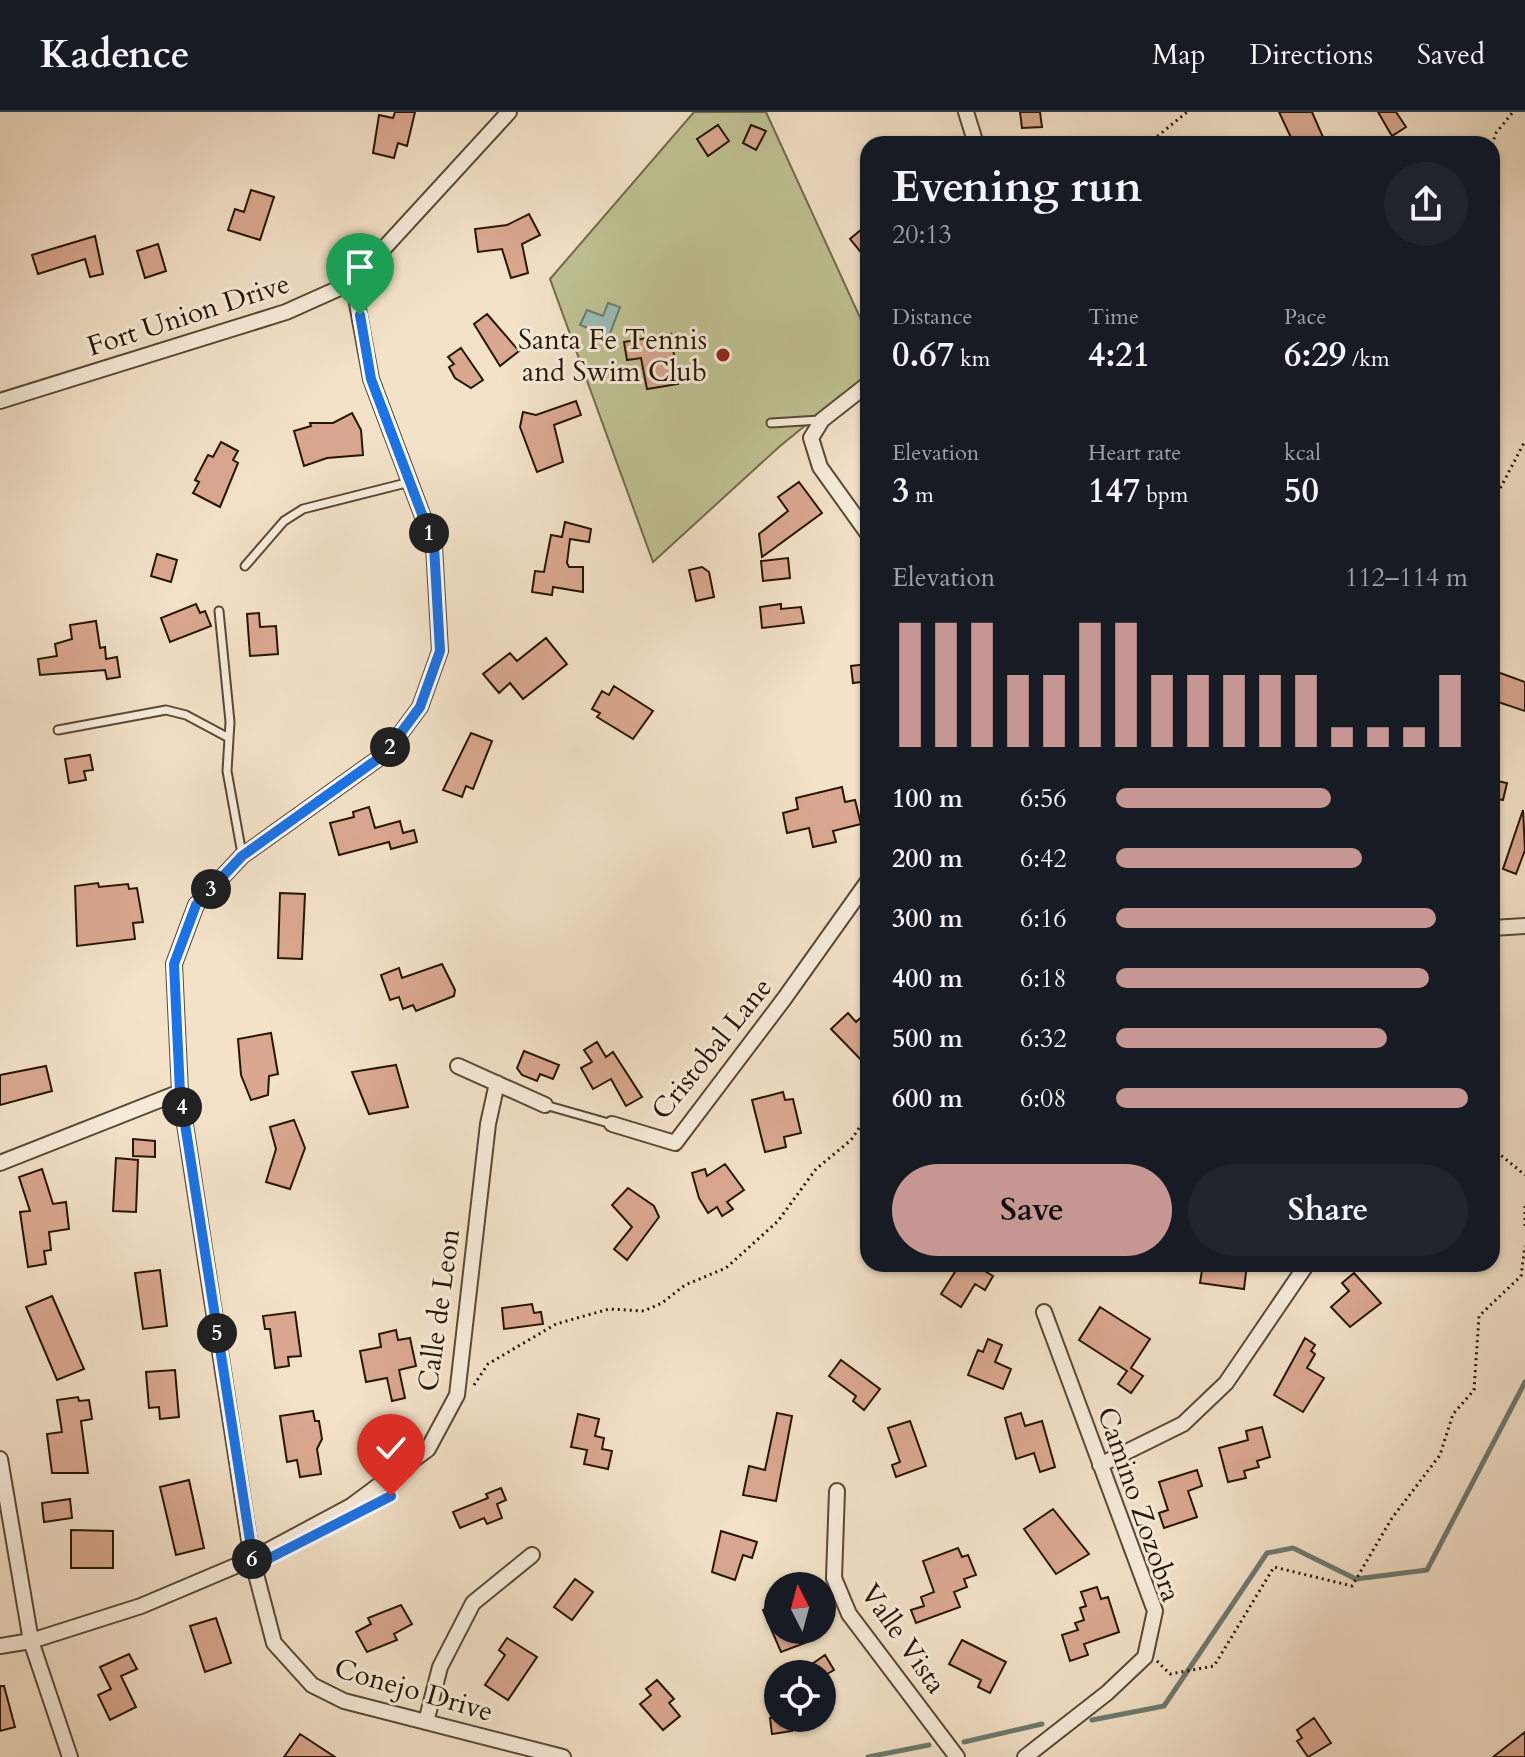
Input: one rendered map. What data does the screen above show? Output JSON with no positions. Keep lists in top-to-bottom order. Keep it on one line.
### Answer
{"streets":{"street":["Fort Union Drive","Cristobal Lane","Calle de Leon","Camino Zozobra","Valle Vista","Conejo Drive"]},"crossings":[["Fort Union Drive","Conejo Drive"],["Calle de Leon","Conejo Drive"]],"places":["Santa Fe Tennis and Swim Club"],"north":"top","page":{"header":"Kadence","nav":["Map","Directions","Saved"],"heading":["Evening run","20:13"],"stats":[["Distance","0.67 km"],["Time","4:21"],["Pace","6:29 /km"],["Elevation","3 m"],["Heart rate","147 bpm"],["kcal","50"]],"pins":["1","2","3","4","5","6"],"chart":["Elevation","112–114 m"],"list":[{"name":"100 m","note":"6:56"},{"name":"200 m","note":"6:42"},{"name":"300 m","note":"6:16"},{"name":"400 m","note":"6:18"},{"name":"500 m","note":"6:32"},{"name":"600 m","note":"6:08"}],"buttons":["Save","Share"]}}
